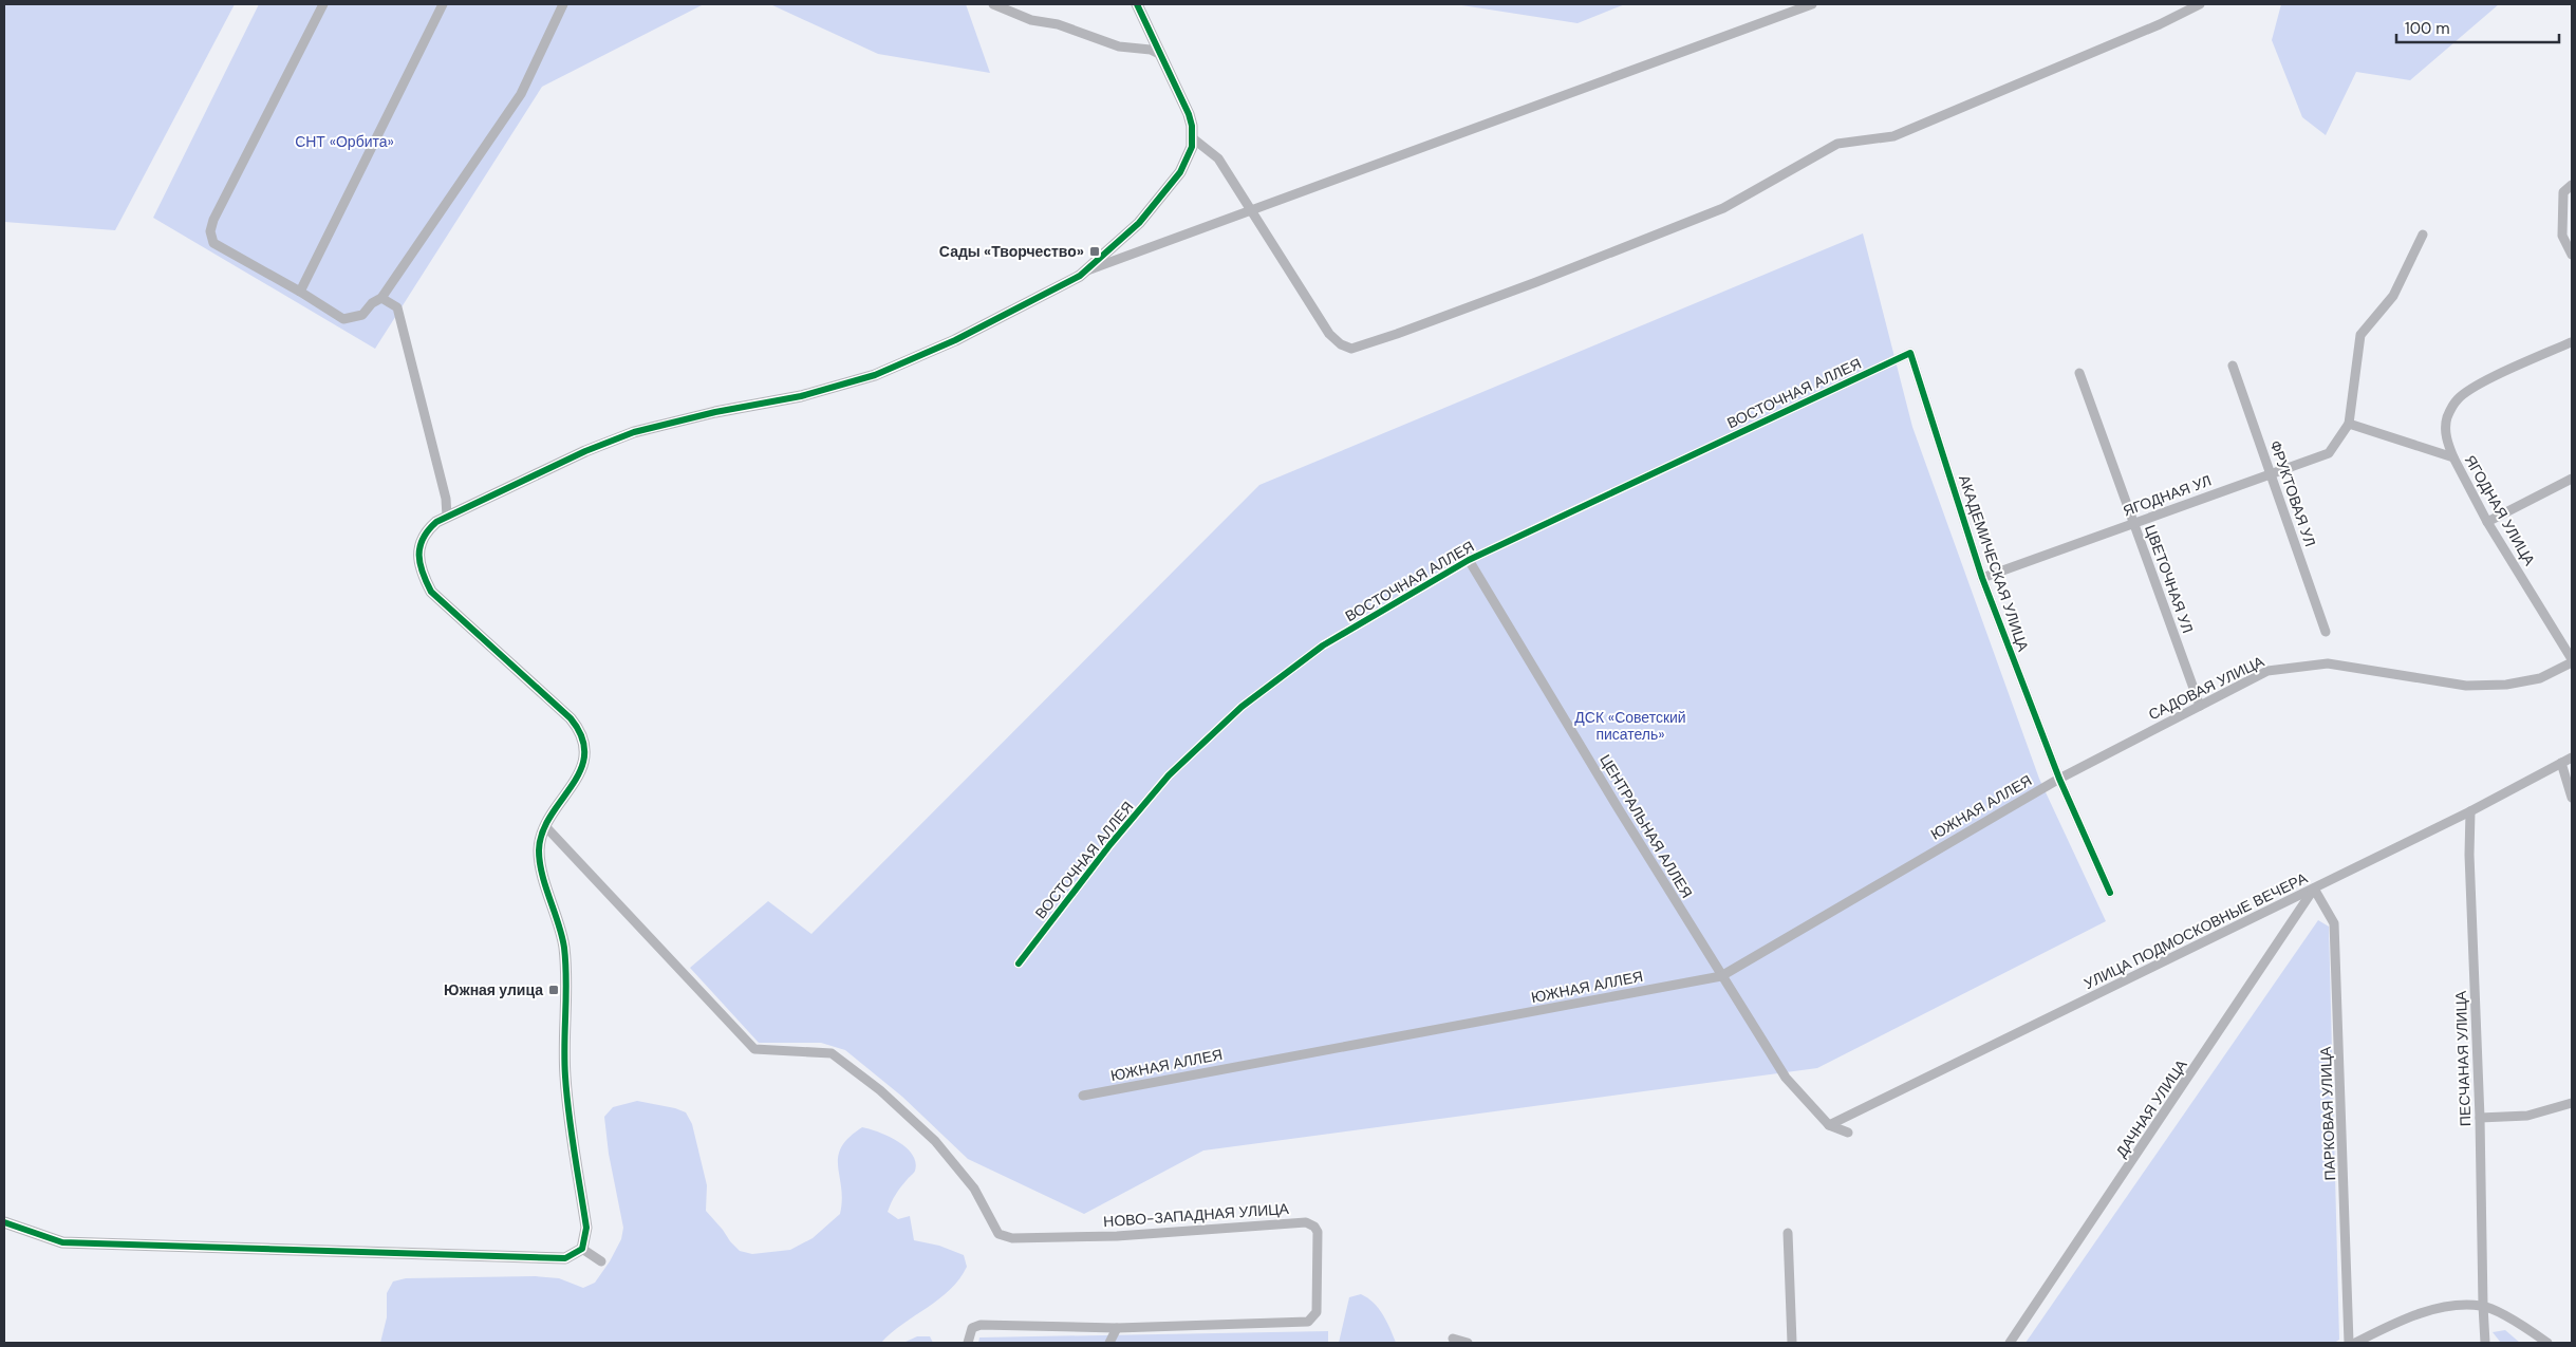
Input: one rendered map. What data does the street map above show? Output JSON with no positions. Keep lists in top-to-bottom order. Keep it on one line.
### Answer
{"streets":{"street":["ВОСТОЧНАЯ АЛЛЕЯ","ФРУКТОВАЯ УЛ","ЯГОДНАЯ УЛ","ЯГОДНАЯ УЛИЦА","АКАДЕМИЧЕСКАЯ УЛИЦА","ЦВЕТОЧНАЯ УЛ","САДОВАЯ УЛИЦА","ЮЖНАЯ АЛЛЕЯ","ЦЕНТРАЛЬНАЯ АЛЛЕЯ","УЛИЦА ПОДМОСКОВНЫЕ ВЕЧЕРА","ПЕСЧАНАЯ УЛИЦА","ДАЧНАЯ УЛИЦА","ПАРКОВАЯ УЛИЦА","НОВО-ЗАПАДНАЯ УЛИЦА"]},"crossings":[["ВОСТОЧНАЯ АЛЛЕЯ","АКАДЕМИЧЕСКАЯ УЛИЦА"],["ВОСТОЧНАЯ АЛЛЕЯ","ЦЕНТРАЛЬНАЯ АЛЛЕЯ"],["ФРУКТОВАЯ УЛ","ЯГОДНАЯ УЛ"],["ЯГОДНАЯ УЛ","ЯГОДНАЯ УЛИЦА"],["ЯГОДНАЯ УЛ","АКАДЕМИЧЕСКАЯ УЛИЦА"],["ЯГОДНАЯ УЛ","ЦВЕТОЧНАЯ УЛ"],["ЯГОДНАЯ УЛИЦА","САДОВАЯ УЛИЦА"],["АКАДЕМИЧЕСКАЯ УЛИЦА","САДОВАЯ УЛИЦА"],["АКАДЕМИЧЕСКАЯ УЛИЦА","ЮЖНАЯ АЛЛЕЯ"],["ЦВЕТОЧНАЯ УЛ","САДОВАЯ УЛИЦА"],["САДОВАЯ УЛИЦА","ЮЖНАЯ АЛЛЕЯ"],["ЮЖНАЯ АЛЛЕЯ","ЦЕНТРАЛЬНАЯ АЛЛЕЯ"],["ЦЕНТРАЛЬНАЯ АЛЛЕЯ","УЛИЦА ПОДМОСКОВНЫЕ ВЕЧЕРА"],["УЛИЦА ПОДМОСКОВНЫЕ ВЕЧЕРА","ПЕСЧАНАЯ УЛИЦА"],["УЛИЦА ПОДМОСКОВНЫЕ ВЕЧЕРА","ДАЧНАЯ УЛИЦА"],["УЛИЦА ПОДМОСКОВНЫЕ ВЕЧЕРА","ПАРКОВАЯ УЛИЦА"],["ДАЧНАЯ УЛИЦА","ПАРКОВАЯ УЛИЦА"]],"parks":["СНТ «Орбита»","ДСК «Советский писатель»"],"places":{"transit":["Сады «Творчество»","Южная улица"]},"scale_bar":"100 m"}
